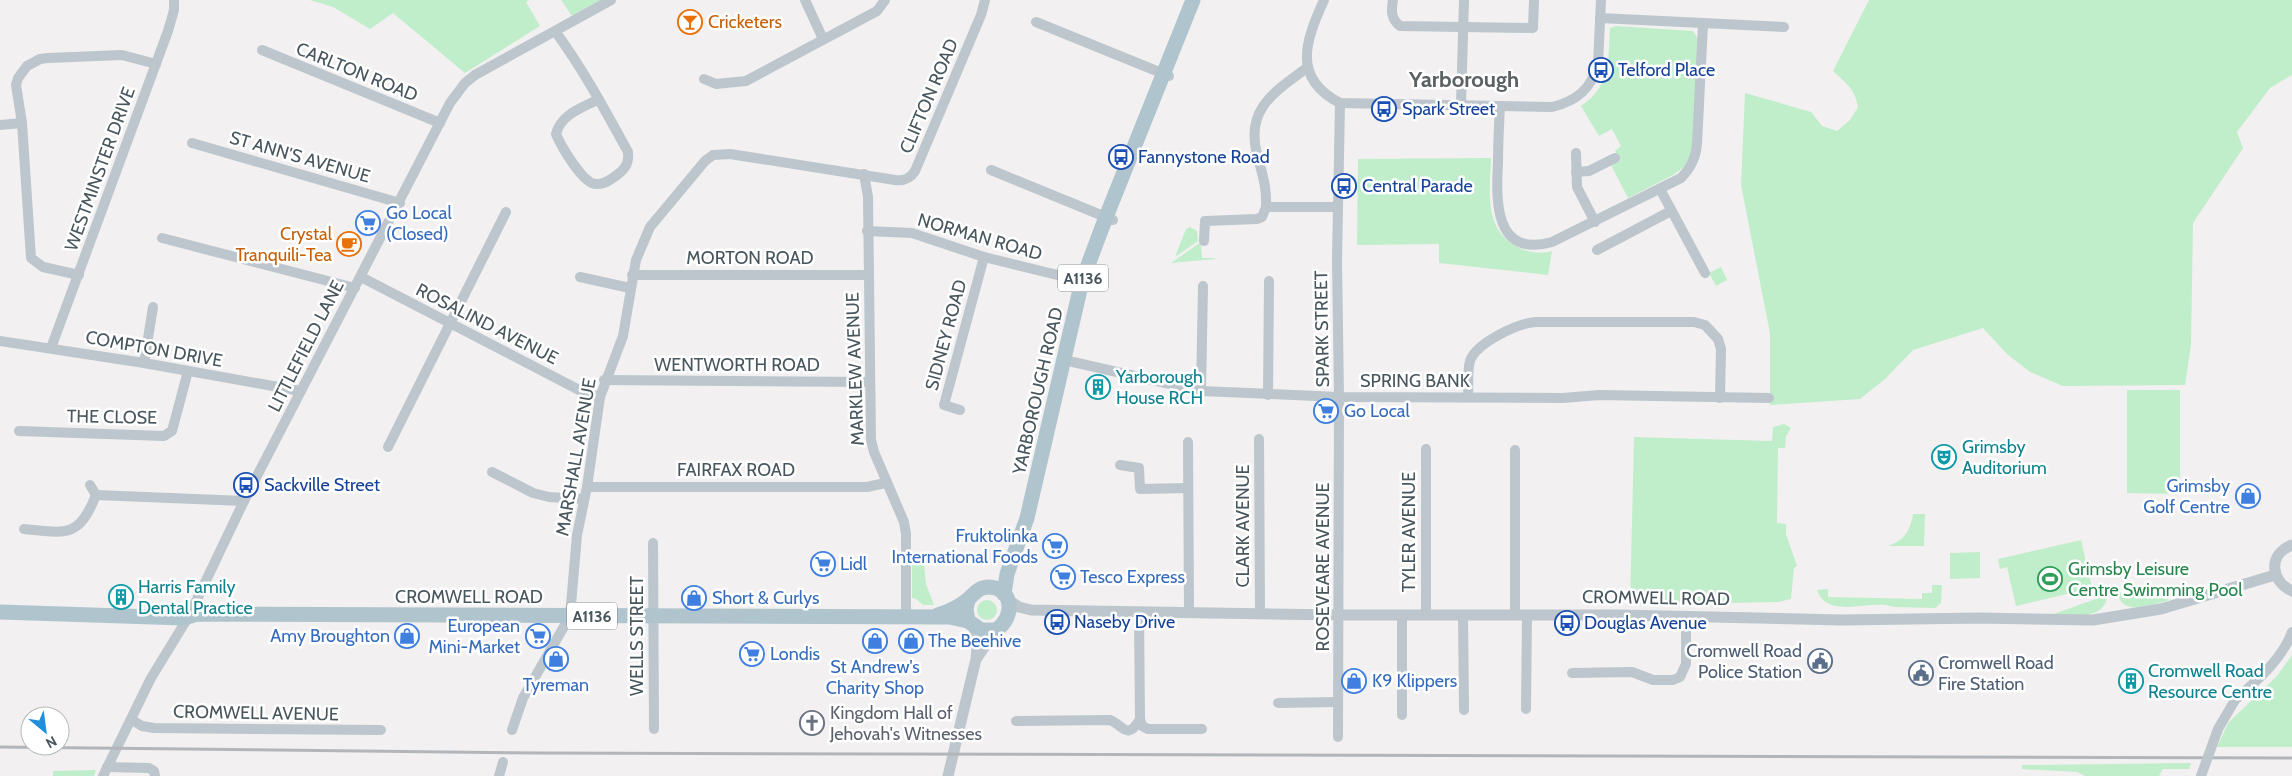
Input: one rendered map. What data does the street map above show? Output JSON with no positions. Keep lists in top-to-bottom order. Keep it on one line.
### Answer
{"streets":{"main road":["A1136","YARBOROUGH ROAD","CROMWELL ROAD"],"street":["CARLTON ROAD","CLIFTON ROAD","ST ANN'S AVENUE","WESTMINSTER DRIVE","NORMAN ROAD","MORTON ROAD","ROSALIND AVENUE","SPARK STREET","SIDNEY ROAD","LITTLEFIELD LANE","COMPTON DRIVE","WENTWORTH ROAD","MARKLEW AVENUE","SPRING BANK","THE CLOSE","MARSHALL AVENUE","FAIRFAX ROAD","CLARK AVENUE","TYLER AVENUE","ROSEVEARE AVENUE","WELLS STREET","CROMWELL AVENUE"]},"crossings":[["CARLTON ROAD","LITTLEFIELD LANE"],["CLIFTON ROAD","MARKLEW AVENUE"],["CLIFTON ROAD","MARSHALL AVENUE"],["ST ANN'S AVENUE","LITTLEFIELD LANE"],["WESTMINSTER DRIVE","COMPTON DRIVE"],["NORMAN ROAD","SIDNEY ROAD"],["NORMAN ROAD","MARKLEW AVENUE"],["NORMAN ROAD","YARBOROUGH ROAD"],["MORTON ROAD","MARKLEW AVENUE"],["MORTON ROAD","MARSHALL AVENUE"],["A1136","LITTLEFIELD LANE"],["A1136","YARBOROUGH ROAD"],["A1136","CROMWELL ROAD"],["ROSALIND AVENUE","LITTLEFIELD LANE"],["ROSALIND AVENUE","MARSHALL AVENUE"],["SPARK STREET","SPRING BANK"],["SPARK STREET","ROSEVEARE AVENUE"],["LITTLEFIELD LANE","COMPTON DRIVE"],["LITTLEFIELD LANE","CROMWELL ROAD"],["LITTLEFIELD LANE","CROMWELL AVENUE"],["COMPTON DRIVE","THE CLOSE"],["WENTWORTH ROAD","MARKLEW AVENUE"],["WENTWORTH ROAD","MARSHALL AVENUE"],["MARKLEW AVENUE","FAIRFAX ROAD"],["MARKLEW AVENUE","CROMWELL ROAD"],["SPRING BANK","YARBOROUGH ROAD"],["SPRING BANK","ROSEVEARE AVENUE"],["YARBOROUGH ROAD","CROMWELL ROAD"],["MARSHALL AVENUE","FAIRFAX ROAD"],["MARSHALL AVENUE","CROMWELL ROAD"],["CLARK AVENUE","CROMWELL ROAD"],["TYLER AVENUE","CROMWELL ROAD"],["ROSEVEARE AVENUE","CROMWELL ROAD"],["CROMWELL ROAD","WELLS STREET"]],"districts":["Yarborough"],"places":{"bar":["Cricketers"],"bus stop":["Telford Place","Spark Street","Fannystone Road","Central Parade","Sackville Street","Naseby Drive","Douglas Avenue"],"supermarket":["Go Local (Closed)","Go Local","Fruktolinka International Foods","Lidl","Tesco Express","European Mini-Market","Londis"],"cafe":["Crystal Tranquili-Tea"],"building":["Yarborough House RCH","Harris Family Dental Practice","Cromwell Road Resource Centre"],"theatre":["Grimsby Auditorium"],"shop":["Grimsby Golf Centre","Short & Curlys","Amy Broughton","St Andrew's Charity Shop","The Beehive","Tyreman","K9 Klippers"],"sports":["Grimsby Leisure Centre Swimming Pool"],"public building":["Cromwell Road Police Station","Cromwell Road Fire Station"],"church":["Kingdom Hall of Jehovah's Witnesses"]},"north":"bottom right"}
